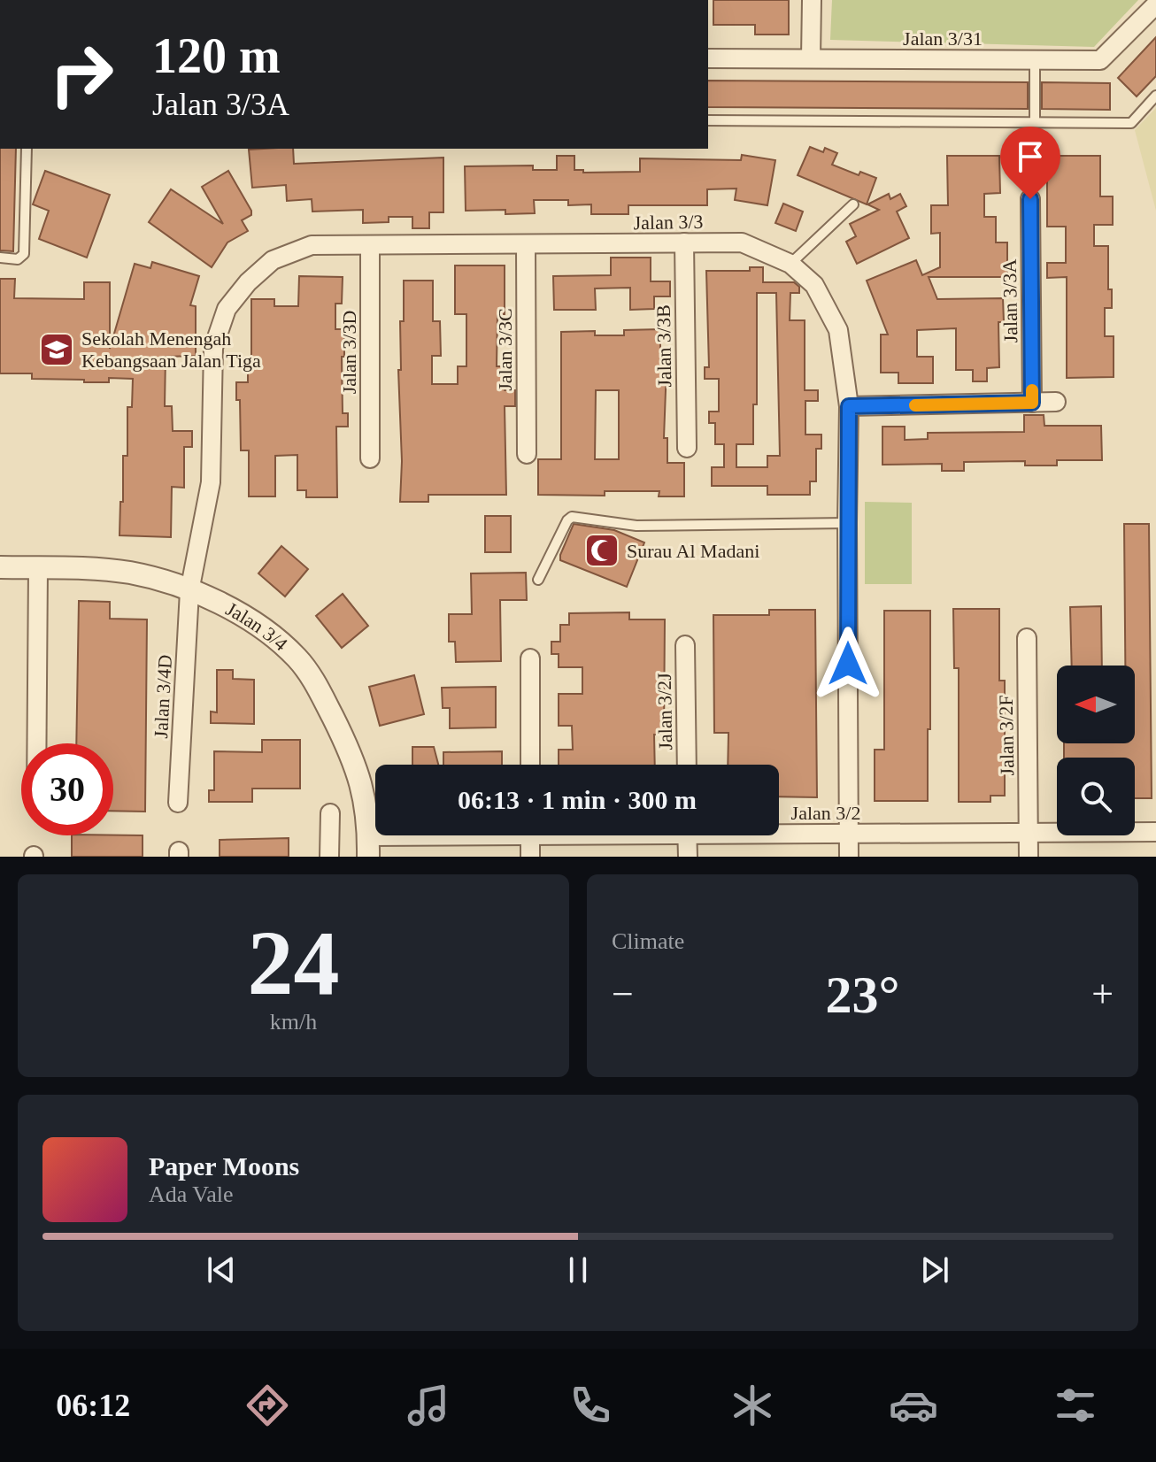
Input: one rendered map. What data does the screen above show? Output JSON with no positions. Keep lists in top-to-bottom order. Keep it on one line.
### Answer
{"streets":{"street":["Jalan 3/31","Jalan 3/3","Jalan 3/3A","Jalan 3/3B","Jalan 3/3C","Jalan 3/3D","Jalan 3/4","Jalan 3/4D","Jalan 3/2J","Jalan 3/2F","Jalan 3/2"]},"crossings":[["Jalan 3/3","Jalan 3/3B"],["Jalan 3/3","Jalan 3/3C"],["Jalan 3/3","Jalan 3/3D"],["Jalan 3/3","Jalan 3/4D"],["Jalan 3/3","Jalan 3/2"],["Jalan 3/4","Jalan 3/4D"],["Jalan 3/4","Jalan 3/2"],["Jalan 3/2F","Jalan 3/2"]],"places":{"school or university":["Sekolah Menengah Kebangsaan Jalan Tiga"],"mosque":["Surau Al Madani"]},"north":"left","page":{"turn":["120 m","Jalan 3/3A"],"limit":"30","trip":"06:13 · 1 min · 300 m","tile":[["24","km/h"],"Climate"],"heat":["−","23°","+"],"song":["Paper Moons","Ada Vale"],"tabs":"06:12"}}
